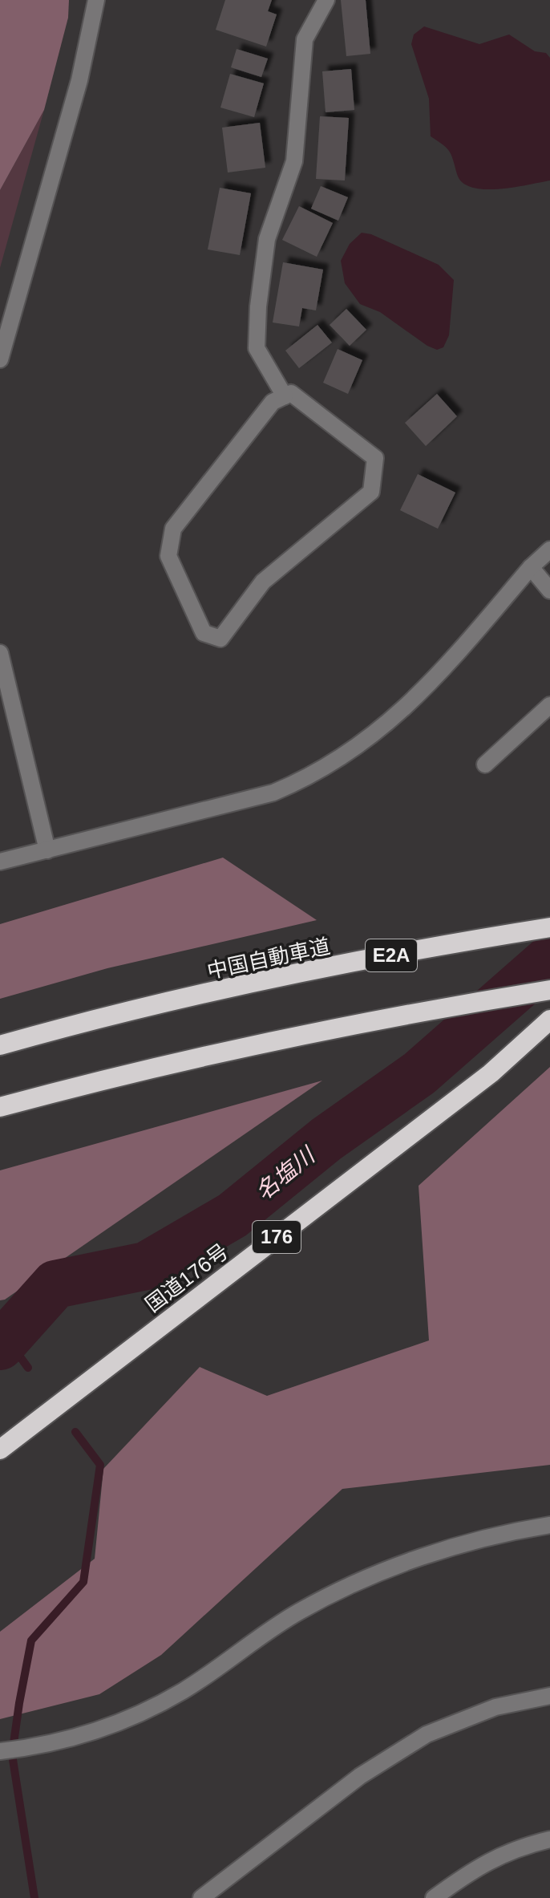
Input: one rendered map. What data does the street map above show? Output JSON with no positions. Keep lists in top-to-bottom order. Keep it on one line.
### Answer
{"streets":{"highway":["E2A","中国自動車道","176","国道176号"]},"water":["名塩川"]}
